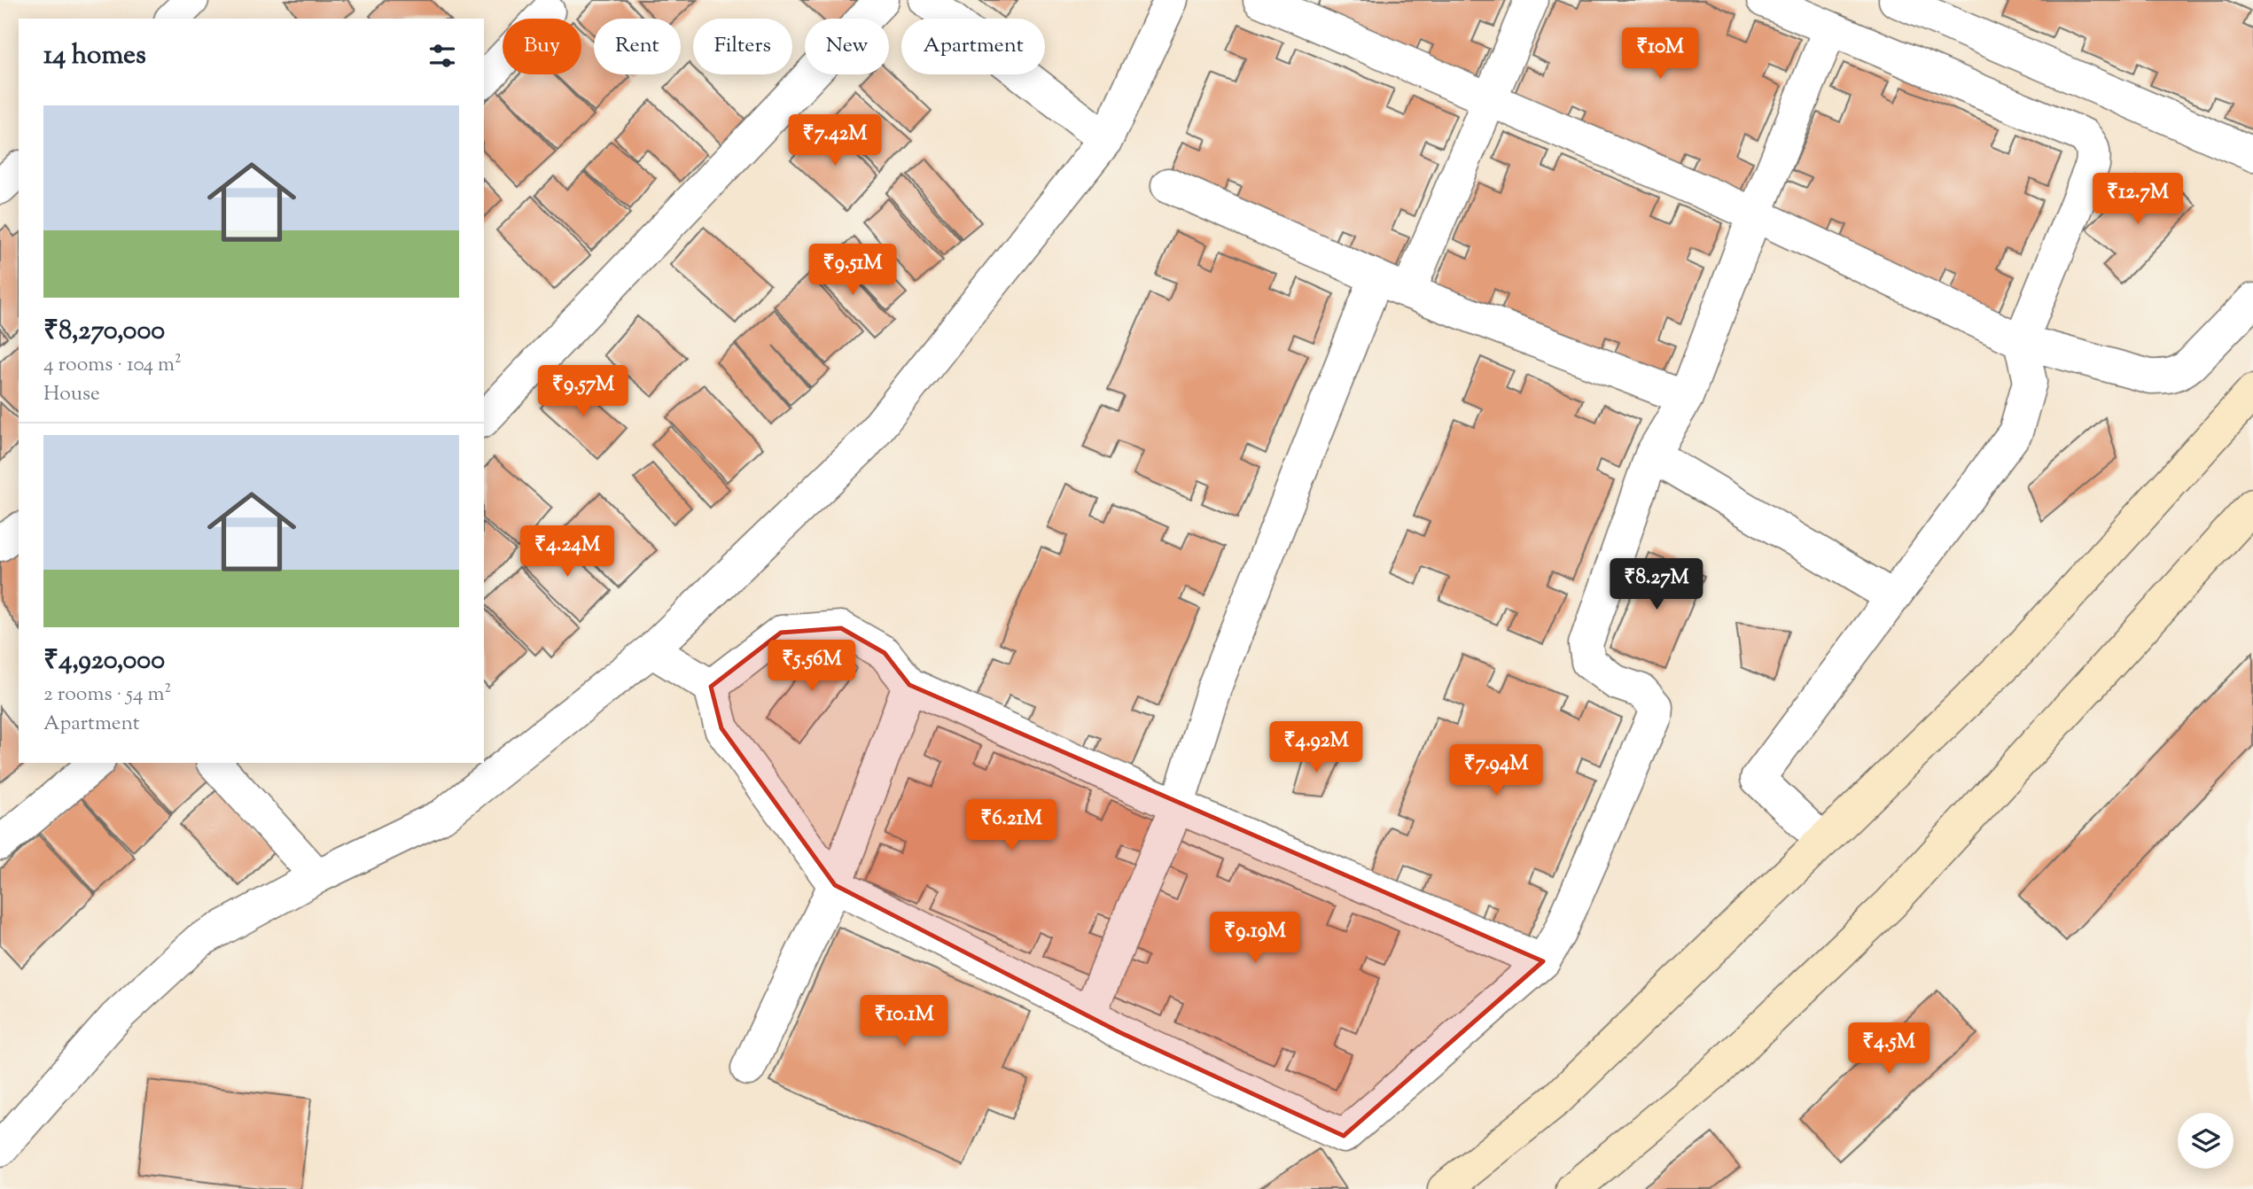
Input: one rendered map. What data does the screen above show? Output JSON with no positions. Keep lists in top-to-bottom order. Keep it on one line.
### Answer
{"page":{"chip":["Buy","Rent","Filters","New","Apartment"],"heading":"14 homes","price":["₹10M","₹7.42M","₹12.7M","₹9.51M","₹9.57M","₹4.24M","₹8.27M","₹5.56M","₹4.92M","₹7.94M","₹6.21M","₹9.19M","₹10.1M","₹4.5M"],"list":[{"name":"₹8,270,000","note":"4 rooms · 104 m² · House"},{"name":"₹4,920,000","note":"2 rooms · 54 m² · Apartment"}]}}
